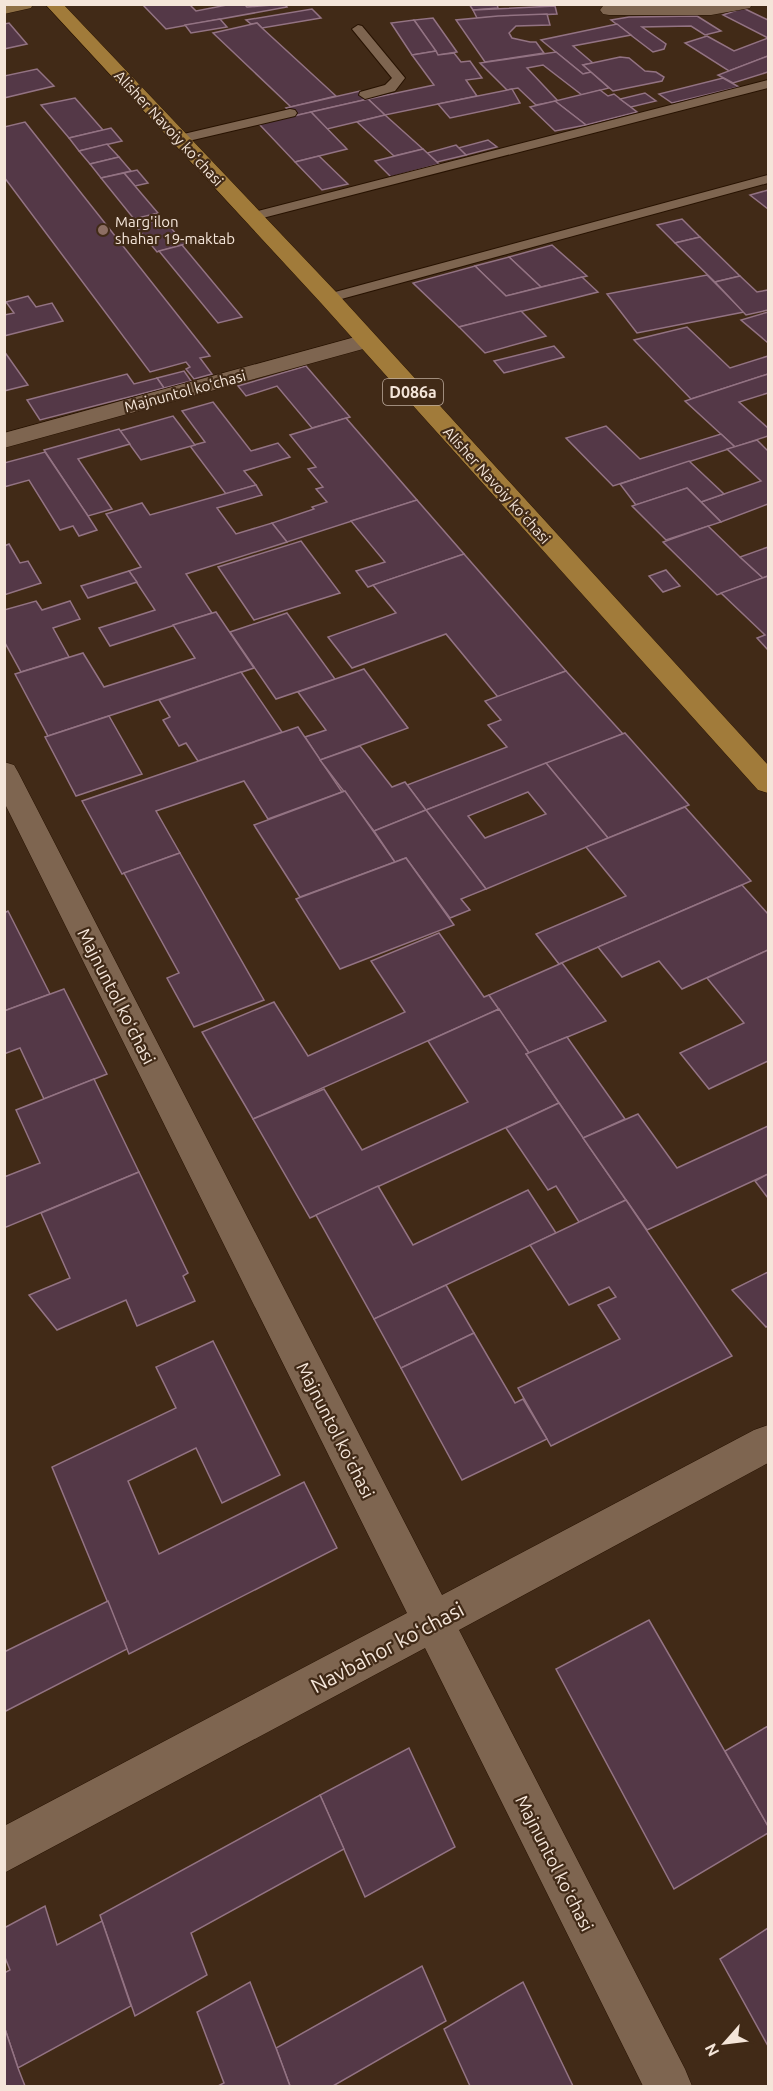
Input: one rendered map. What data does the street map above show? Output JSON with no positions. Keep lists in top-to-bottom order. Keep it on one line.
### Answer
{"streets":{"main road":["Alisher Navoiy koʻchasi","D086a"],"street":["Majnuntol koʻchasi","Navbahor koʻchasi"]},"crossings":[["Alisher Navoiy koʻchasi","Majnuntol koʻchasi"],["Majnuntol koʻchasi","Navbahor koʻchasi"]],"places":["Marg'ilon shahar 19-maktab"],"north":"bottom left"}
